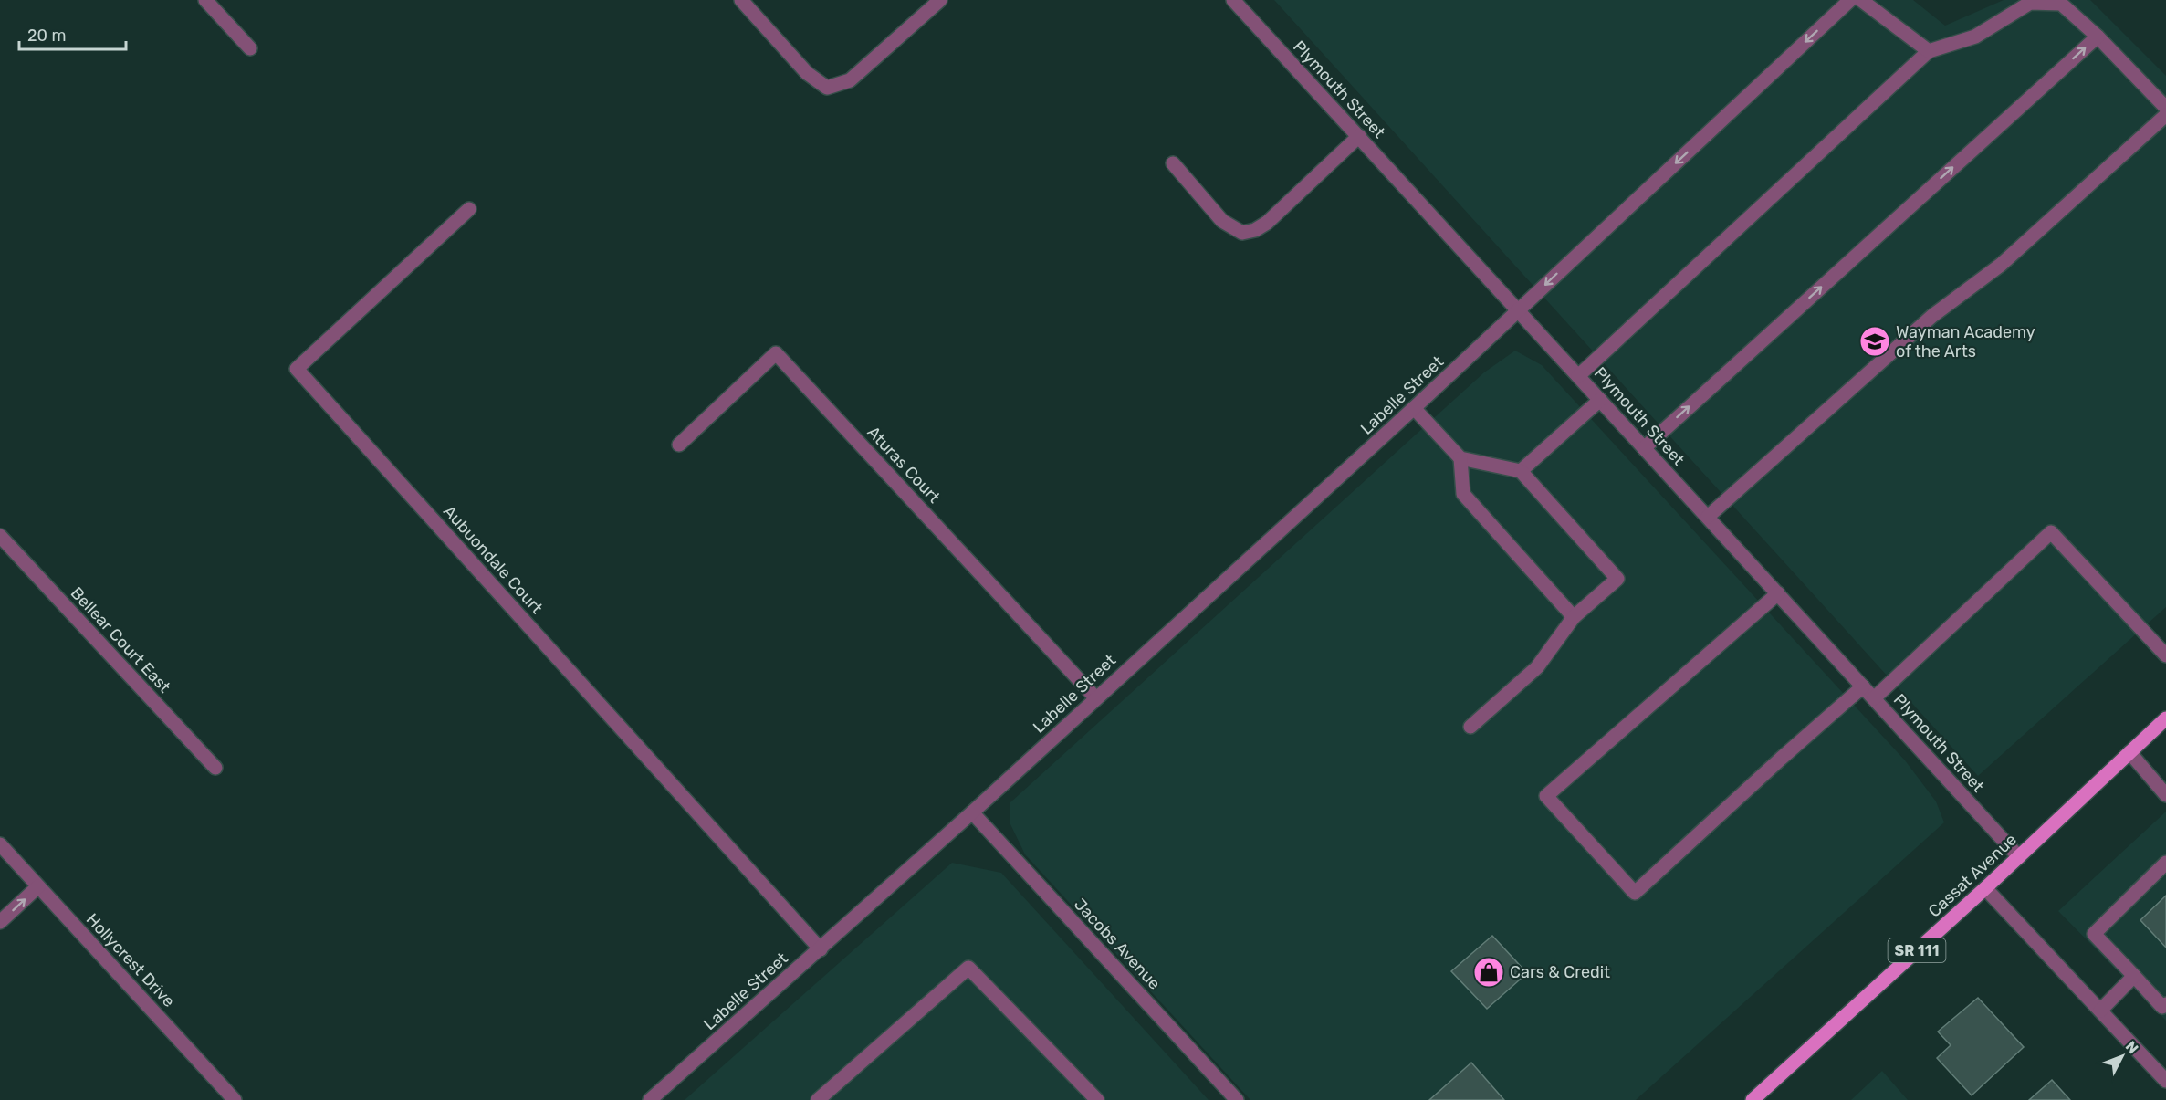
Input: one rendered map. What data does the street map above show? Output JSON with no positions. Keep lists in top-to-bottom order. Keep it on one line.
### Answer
{"streets":{"main road":["Cassat Avenue","SR 111"],"street":["Plymouth Street","Labelle Street","Aturas Court","Aubuondale Court","Bellear Court East","Jacobs Avenue","Hollycrest Drive"]},"crossings":[["Plymouth Street","Labelle Street"],["Plymouth Street","Cassat Avenue"],["Labelle Street","Aturas Court"],["Labelle Street","Aubuondale Court"],["Labelle Street","Jacobs Avenue"]],"places":{"school or university":["Wayman Academy of the Arts"],"shop":["Cars & Credit"]},"scale_bar":"20 m","north":"top right"}
